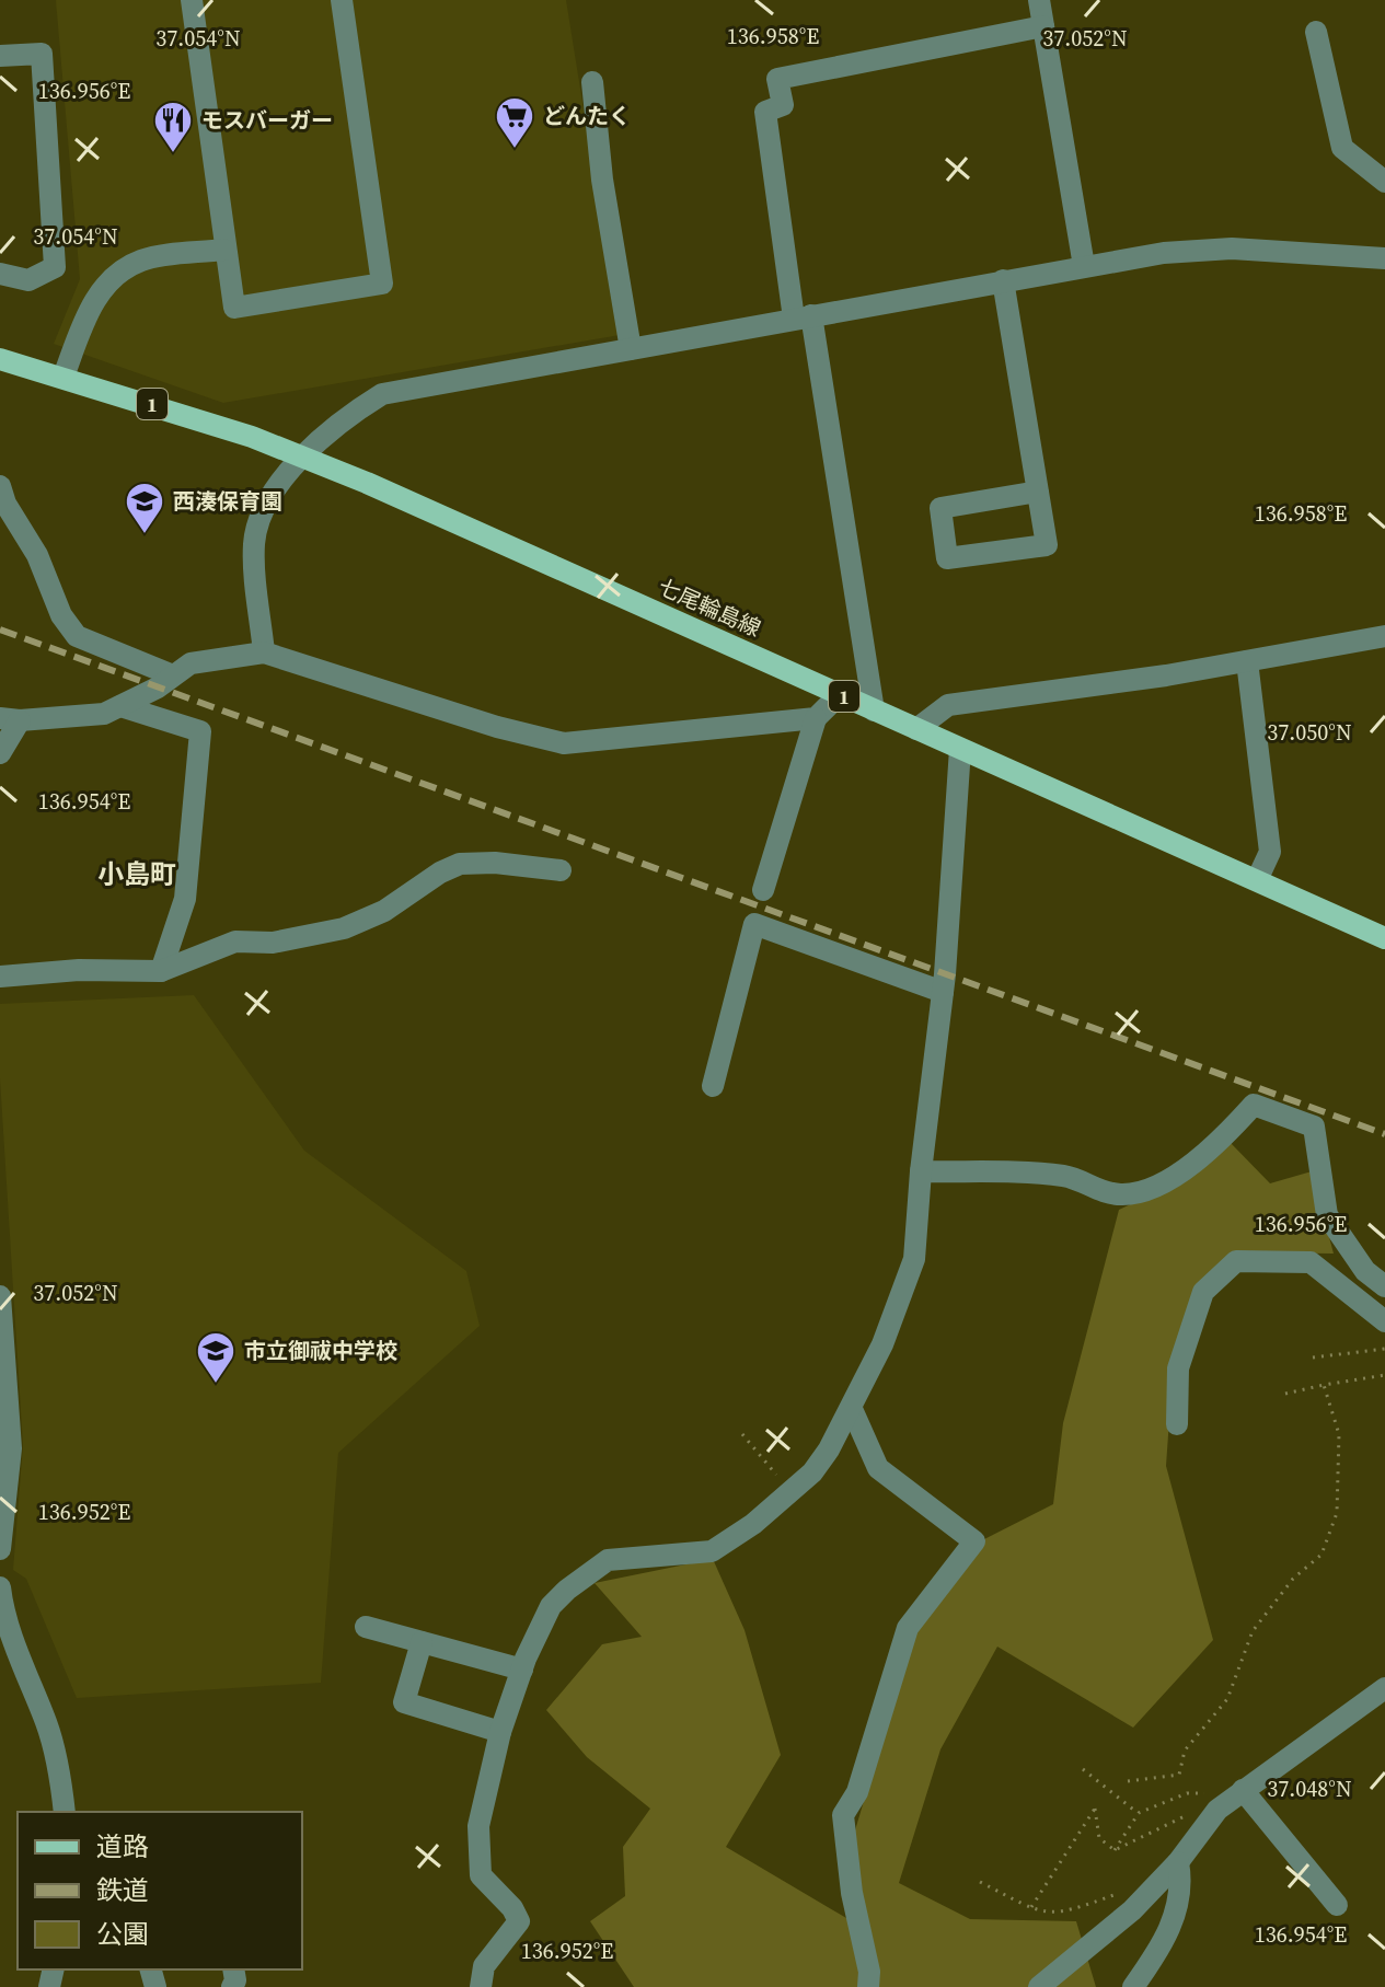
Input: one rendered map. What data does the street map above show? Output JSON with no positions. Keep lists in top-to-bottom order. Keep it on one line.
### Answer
{"streets":{"main road":["1","七尾輪島線"]},"districts":["小島町"],"places":{"supermarket":["どんたく"],"restaurant":["モスバーガー"],"school or university":["西湊保育園","市立御祓中学校"]},"legend":["道路","鉄道","公園"],"coordinates":["136.958°E","37.054°N","37.052°N","136.956°E","37.050°N","136.954°E","136.952°E","37.048°N"]}
